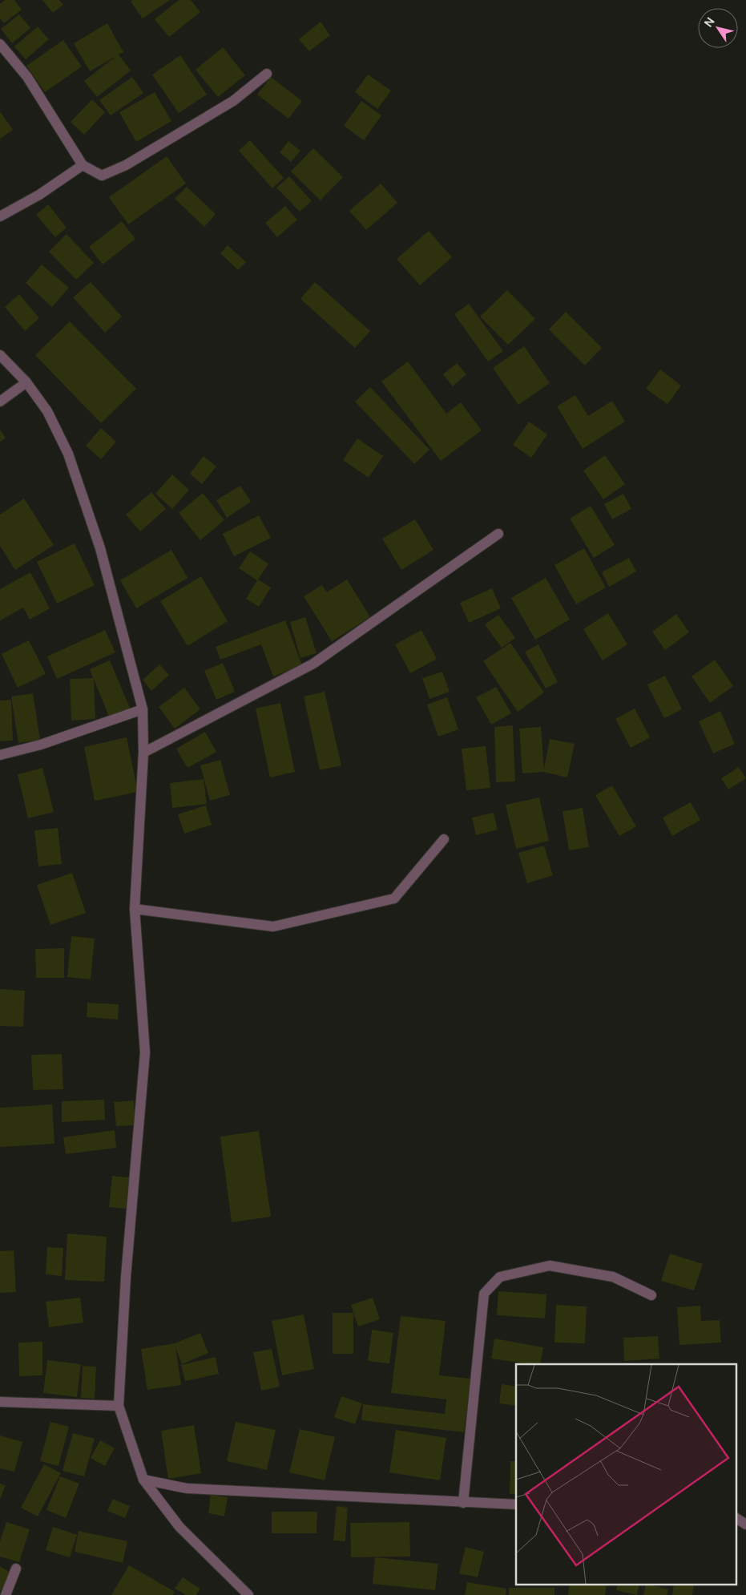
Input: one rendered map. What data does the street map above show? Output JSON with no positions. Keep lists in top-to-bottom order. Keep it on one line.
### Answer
{"north":"top left"}
